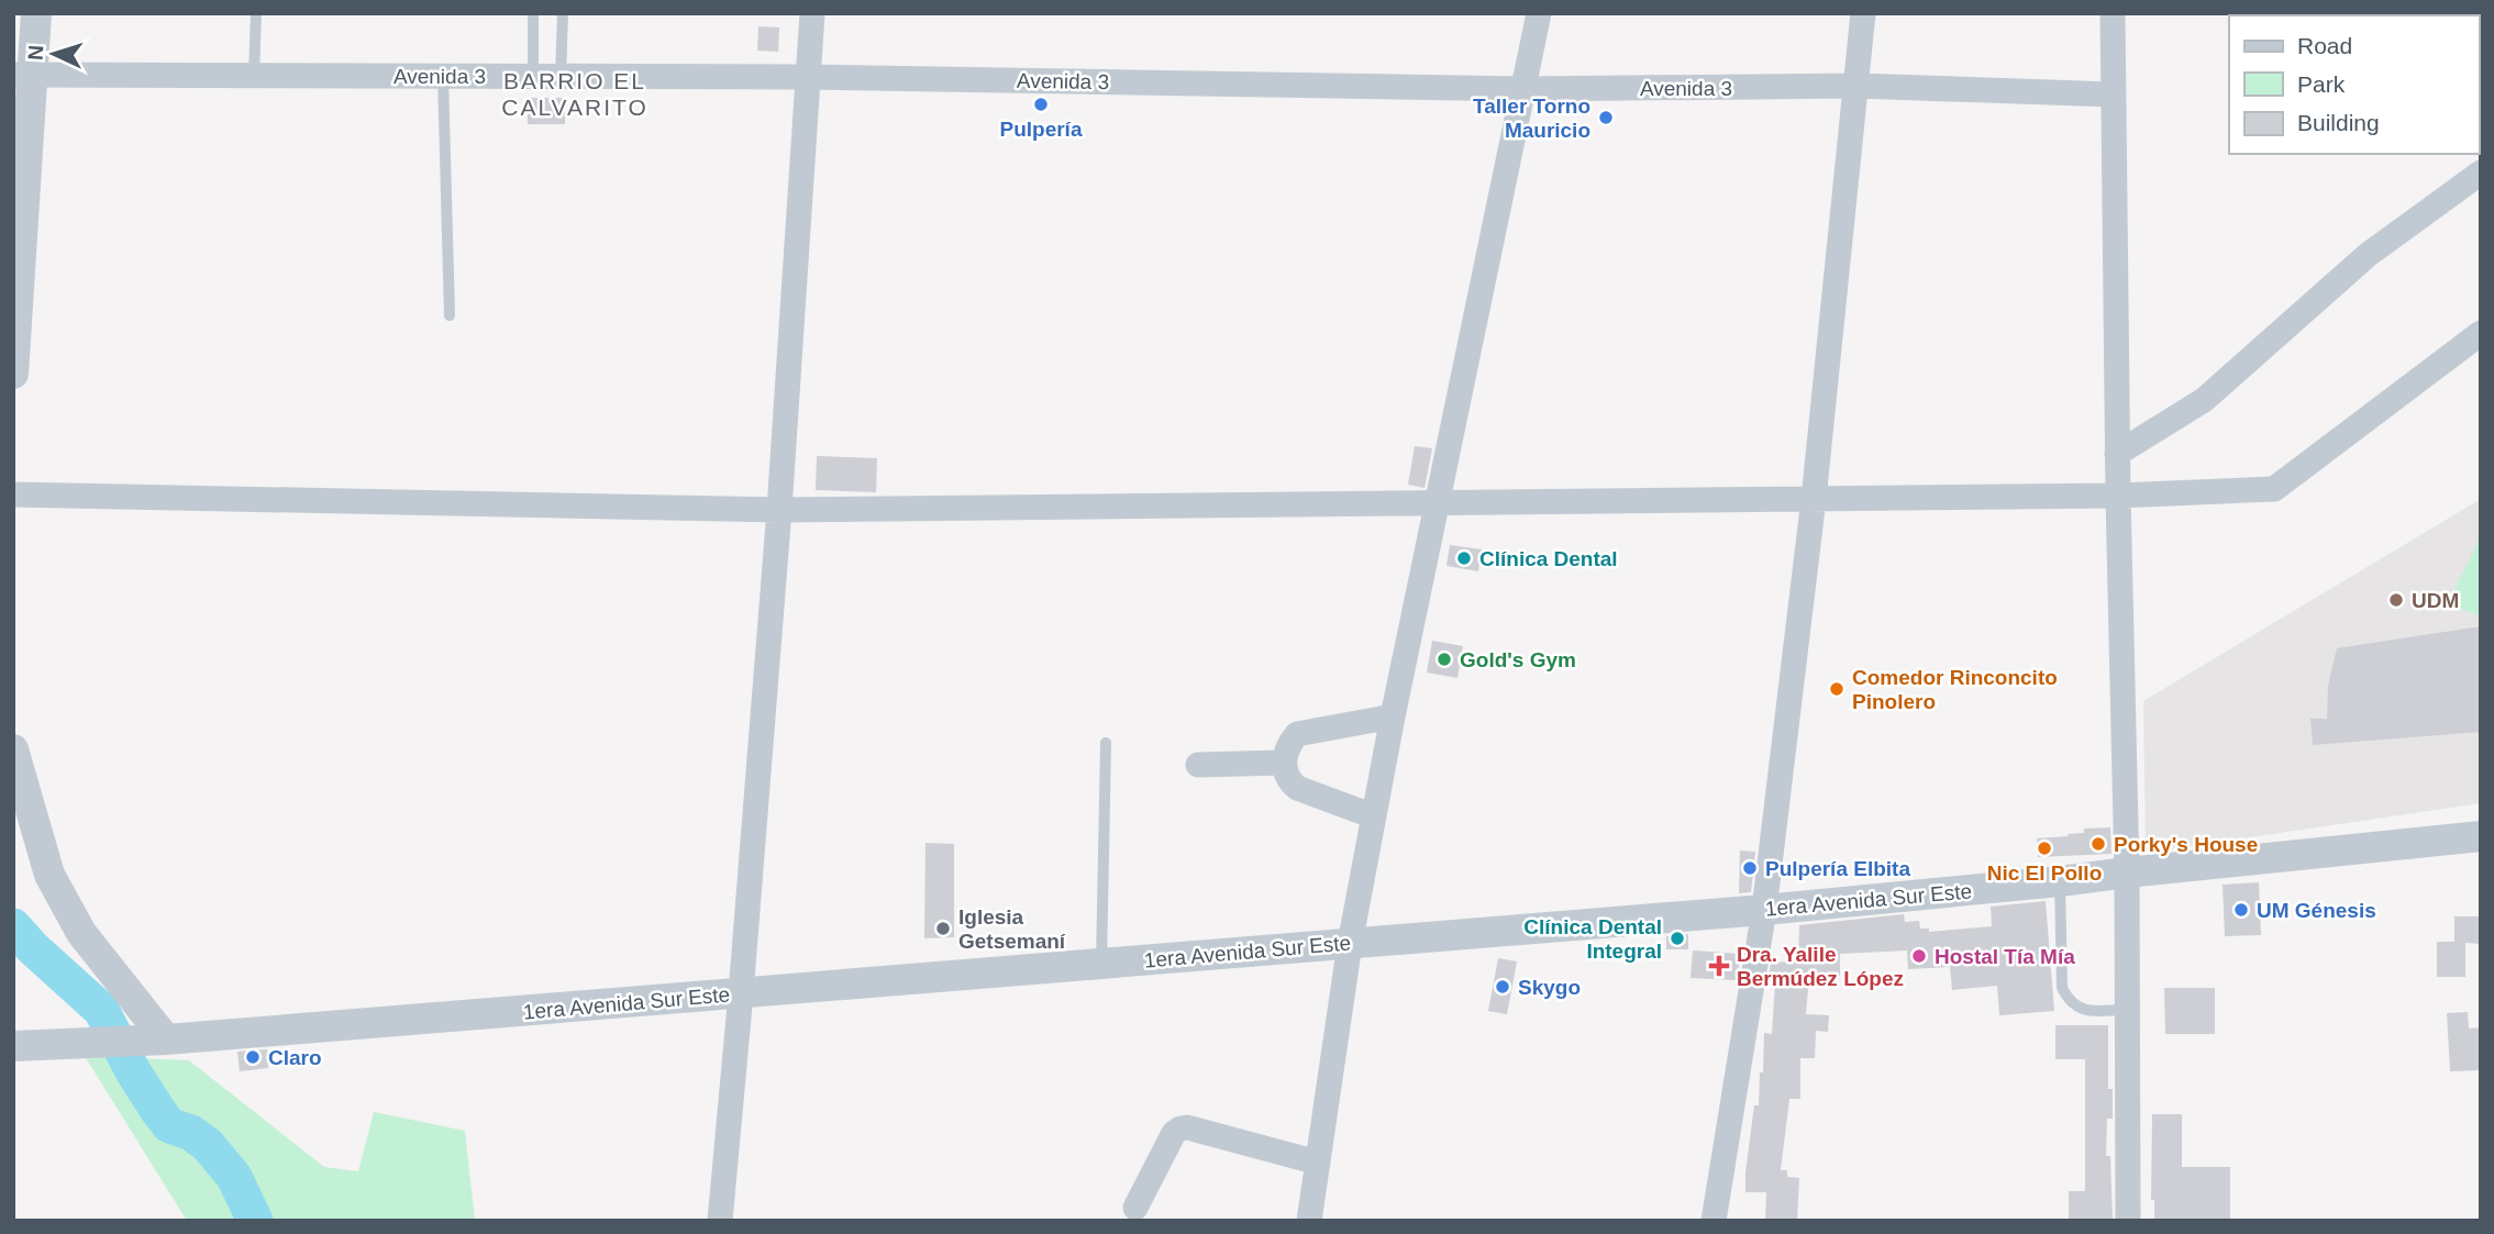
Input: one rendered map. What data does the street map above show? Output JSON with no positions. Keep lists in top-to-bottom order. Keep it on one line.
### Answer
{"streets":{"street":["Avenida 3","1era Avenida Sur Este"]},"districts":["BARRIO EL CALVARITO"],"places":{"other":["Pulpería","Taller Torno Mauricio","Clínica Dental","UDM","Gold's Gym","Comedor Rinconcito Pinolero","Porky's House","Nic El Pollo","Pulpería Elbita","UM Génesis","Iglesia Getsemaní","Clínica Dental Integral","Hostal Tía Mía","Skygo","Claro"],"health":["Dra. Yalile Bermúdez López"]},"legend":["Road","Park","Building"],"north":"left"}
